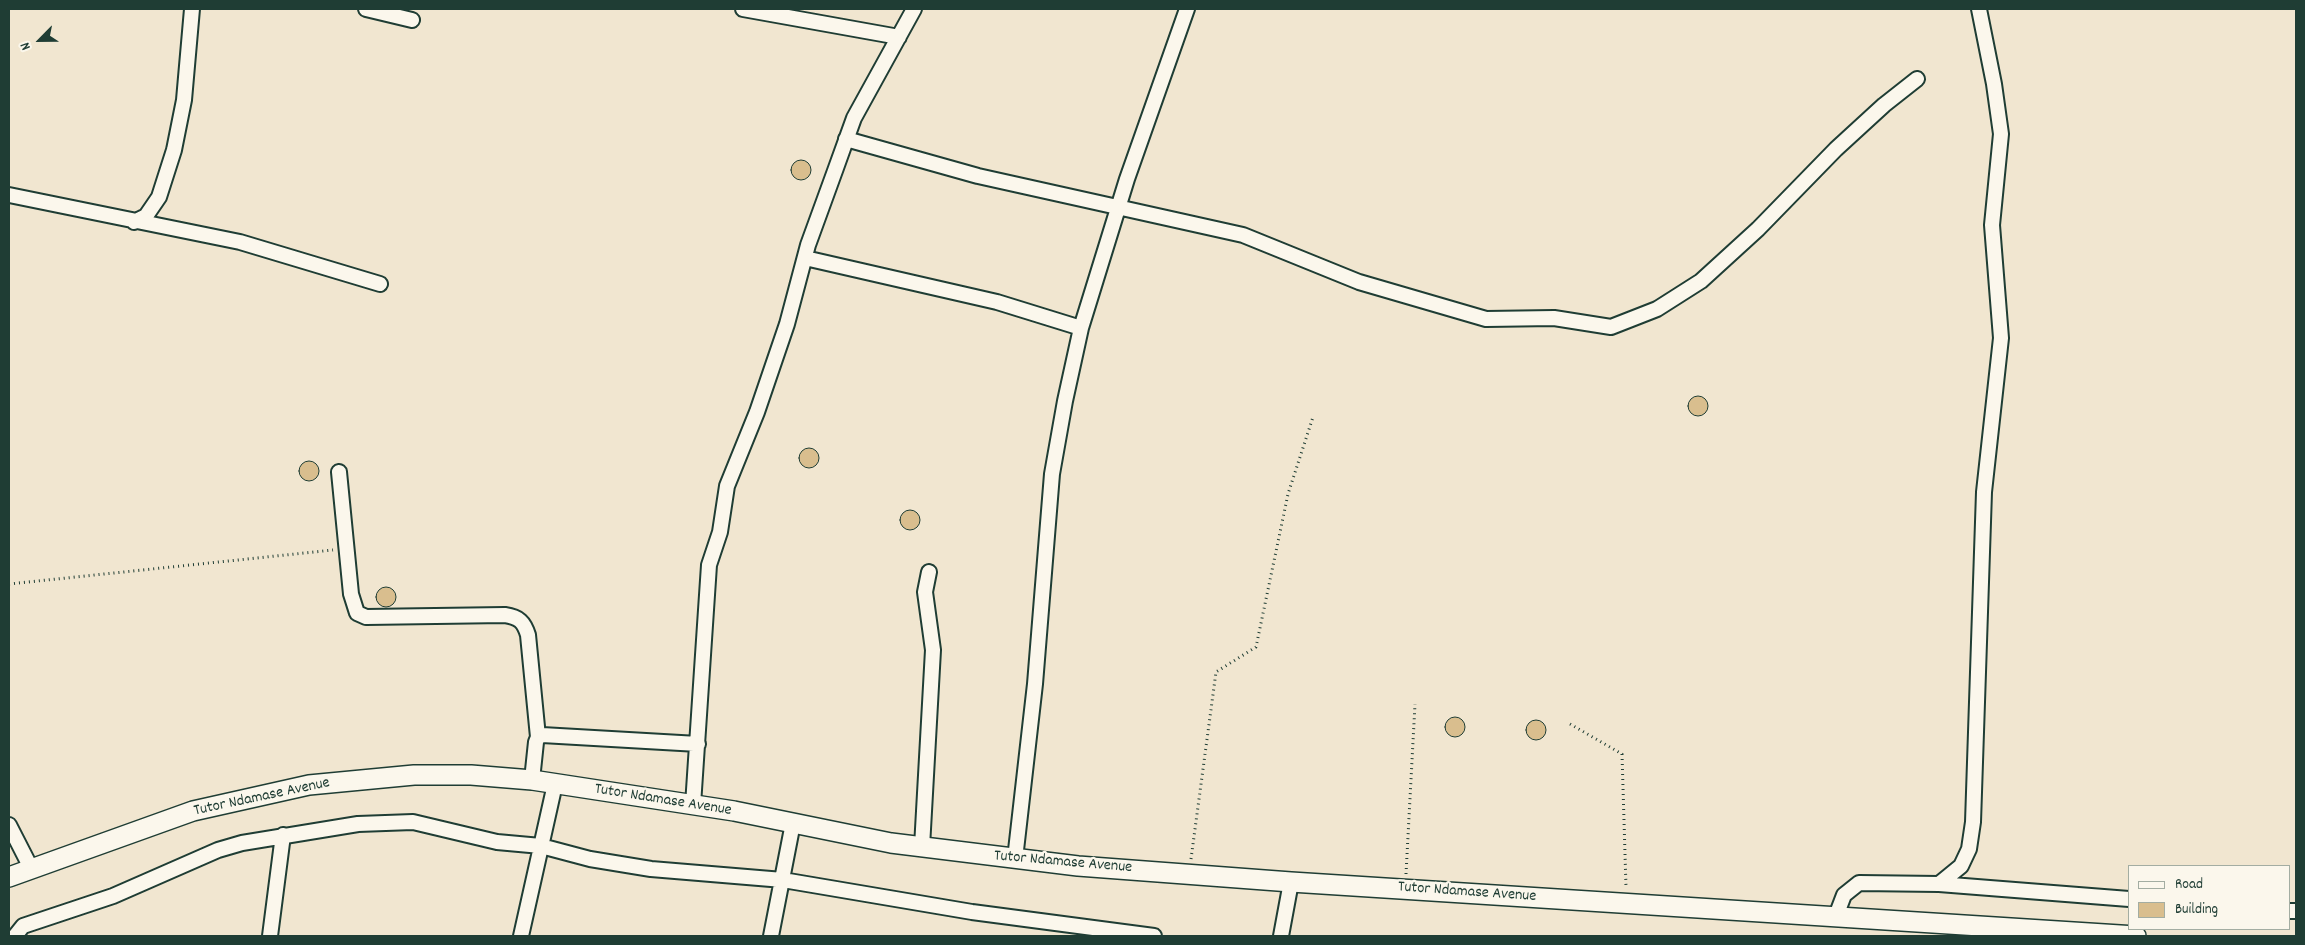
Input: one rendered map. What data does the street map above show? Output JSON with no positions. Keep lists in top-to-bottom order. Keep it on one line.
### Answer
{"streets":{"street":["Tutor Ndamase Avenue"]},"legend":["Road","Building"],"north":"bottom left"}
